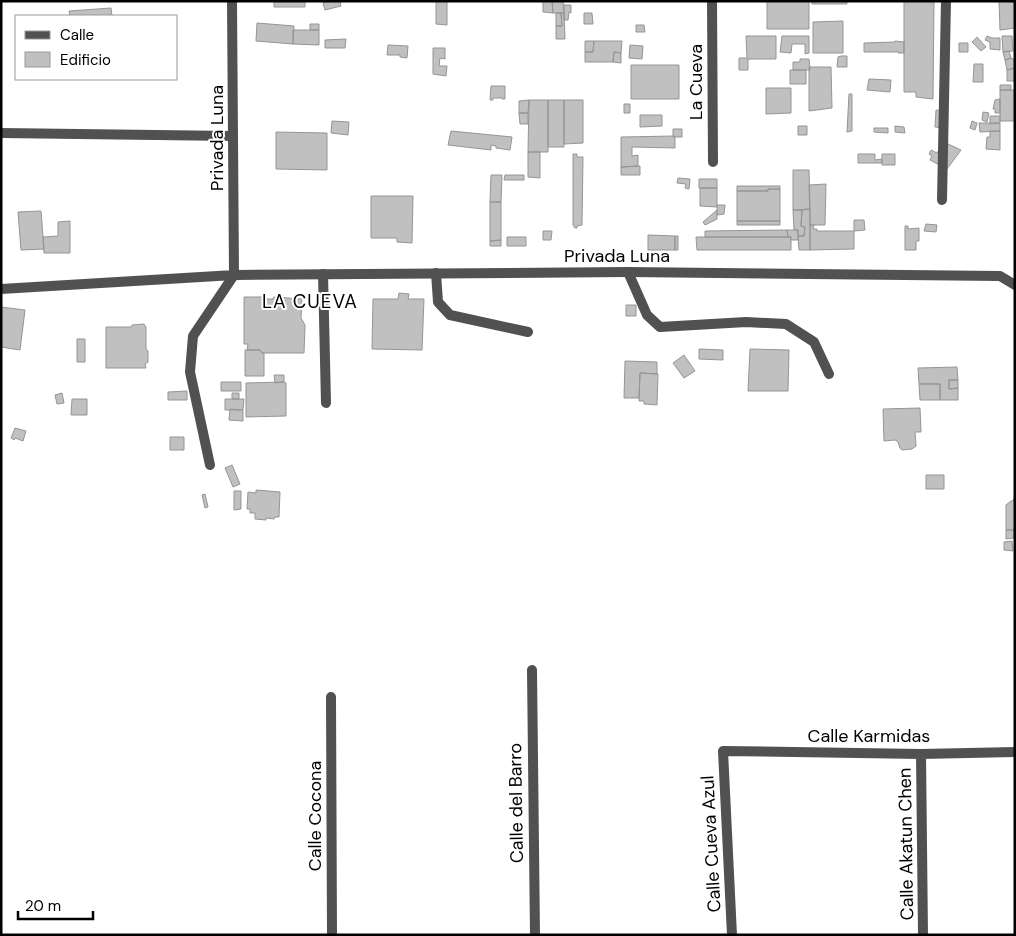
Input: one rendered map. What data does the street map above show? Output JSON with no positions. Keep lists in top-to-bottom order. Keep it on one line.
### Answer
{"streets":{"street":["La Cueva","Privada Luna","Calle Karmidas","Calle del Barro","Calle Cocona","Calle Cueva Azul","Calle Akatun Chen"]},"crossings":[["Calle Karmidas","Calle Cueva Azul"],["Calle Karmidas","Calle Akatun Chen"]],"districts":["LA CUEVA"],"legend":["Calle","Edificio"],"scale_bar":"20 m"}
